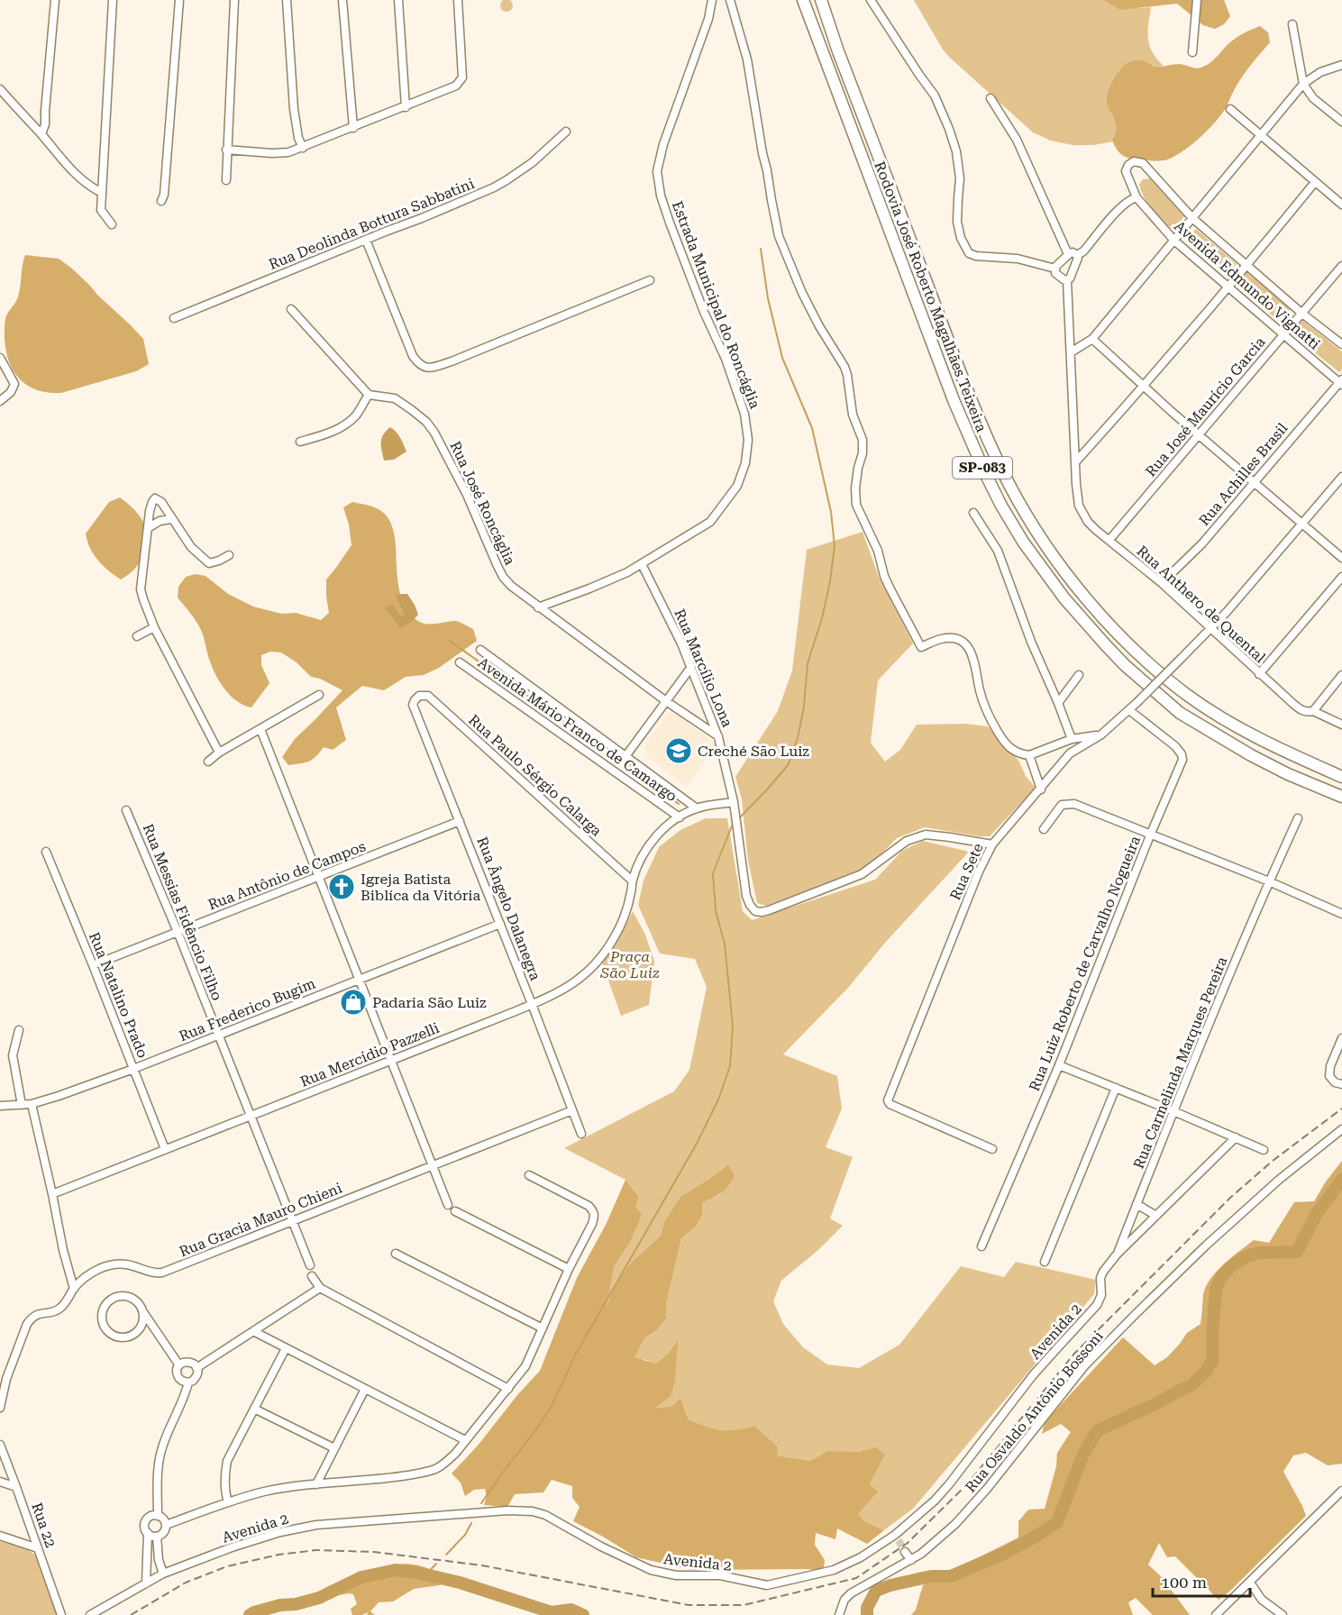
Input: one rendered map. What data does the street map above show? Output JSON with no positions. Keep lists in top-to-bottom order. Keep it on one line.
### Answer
{"streets":{"highway":["Rodovia José Roberto Magalhães Teixeira","SP-083"],"street":["Rua Deolinda Bottura Sabbatini","Avenida Edmundo Vignatti","Estrada Municipal do Roncáglia","Rua José Maurício Garcia","Rua Achilles Brasil","Rua José Roncáglia","Rua Anthero de Quental","Rua Marcílio Lona","Avenida Mário Franco de Camargo","Rua Paulo Sérgio Calarga","Rua Sete","Rua Antônio de Campos","Rua Ângelo Dalanegra","Rua Messias Fidêncio Filho","Rua Luiz Roberto de Carvalho Nogueira","Rua Natalino Prado","Rua Frederico Bugim","Rua Mercídio Pazzelli","Rua Carmelinda Marques Pereira","Rua Gracia Mauro Chieni","Avenida 2","Rua Osvaldo Antônio Bossoni","Rua 22"]},"crossings":[["Avenida Edmundo Vignatti","Rua José Maurício Garcia"],["Avenida Edmundo Vignatti","Rua Achilles Brasil"],["Estrada Municipal do Roncáglia","Rua José Roncáglia"],["Estrada Municipal do Roncáglia","Rua Marcílio Lona"],["Rua José Maurício Garcia","Rua Anthero de Quental"],["Rua Achilles Brasil","Rua Anthero de Quental"],["Rua José Roncáglia","Rua Marcílio Lona"],["Rua Anthero de Quental","Rua Sete"],["Rua Marcílio Lona","Rua Sete"],["Rua Marcílio Lona","Rua Mercídio Pazzelli"],["Avenida Mário Franco de Camargo","Rua Mercídio Pazzelli"],["Rua Paulo Sérgio Calarga","Rua Ângelo Dalanegra"],["Rua Paulo Sérgio Calarga","Rua Mercídio Pazzelli"],["Rua Sete","Rua Luiz Roberto de Carvalho Nogueira"],["Rua Antônio de Campos","Rua Ângelo Dalanegra"],["Rua Antônio de Campos","Rua Messias Fidêncio Filho"],["Rua Antônio de Campos","Rua Natalino Prado"],["Rua Ângelo Dalanegra","Rua Frederico Bugim"],["Rua Ângelo Dalanegra","Rua Mercídio Pazzelli"],["Rua Ângelo Dalanegra","Rua Gracia Mauro Chieni"],["Rua Messias Fidêncio Filho","Rua Frederico Bugim"],["Rua Messias Fidêncio Filho","Rua Mercídio Pazzelli"],["Rua Messias Fidêncio Filho","Rua Gracia Mauro Chieni"],["Rua Natalino Prado","Rua Frederico Bugim"],["Rua Natalino Prado","Rua Mercídio Pazzelli"],["Rua Carmelinda Marques Pereira","Avenida 2"]],"parks":["Praça São Luiz"],"places":{"school or university":["Creché São Luiz"],"church":["Igreja Batista Biblíca da Vitória"],"shop":["Padaria São Luiz"]},"scale_bar":"100 m"}
